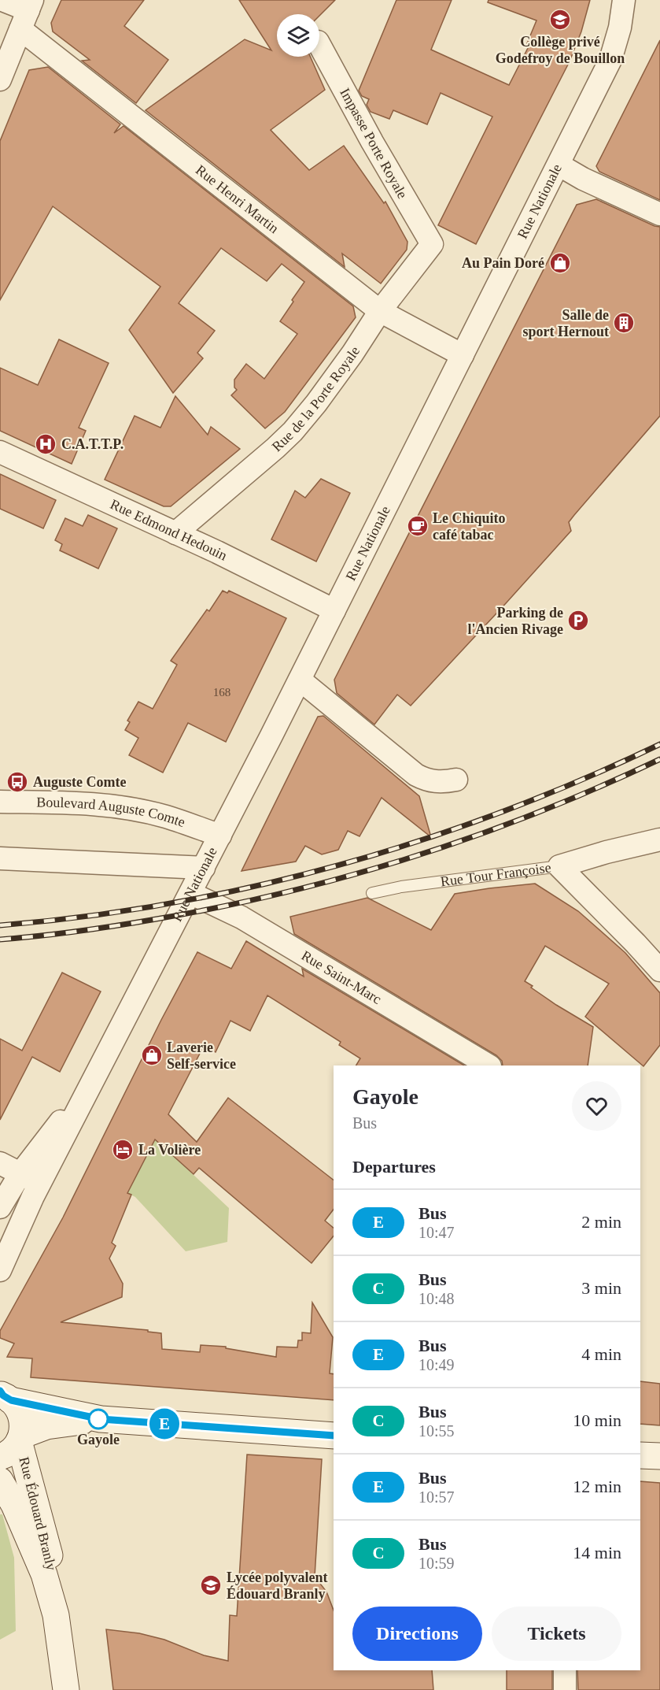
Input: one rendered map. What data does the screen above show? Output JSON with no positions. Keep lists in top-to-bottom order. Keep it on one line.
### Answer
{"streets":{"main road":["Rue Édouard Branly"],"street":["Impasse Porte Royale","Rue Henri Martin","Rue Nationale","Rue de la Porte Royale","Rue Edmond Hedouin","Boulevard Auguste Comte","Rue Tour Françoise","Rue Saint-Marc"]},"crossings":[["Impasse Porte Royale","Rue de la Porte Royale"],["Rue Henri Martin","Rue Nationale"],["Rue Henri Martin","Rue de la Porte Royale"],["Rue Nationale","Rue Edmond Hedouin"],["Rue Nationale","Boulevard Auguste Comte"],["Rue Nationale","Rue Saint-Marc"],["Rue de la Porte Royale","Rue Edmond Hedouin"]],"places":{"school or university":["Collège privé Godefroy de Bouillon","Lycée polyvalent Édouard Branly"],"shop":["Au Pain Doré","Laverie Self-service"],"building":["Salle de sport Hernout"],"hospital":["C.A.T.T.P."],"cafe":["Le Chiquito café tabac"],"parking":["Parking de l'Ancien Rivage"],"bus stop":["Auguste Comte"],"hotel":["La Volière"],"other":["Gayole"]},"lines":["bus line E"],"house_numbers":["168"],"page":{"on_map":"E","heading":[["Gayole","Bus"],"Departures"],"list":[{"mark":"E","name":"Bus","note":"10:47","value":"2 min"},{"mark":"C","name":"Bus","note":"10:48","value":"3 min"},{"mark":"E","name":"Bus","note":"10:49","value":"4 min"},{"mark":"C","name":"Bus","note":"10:55","value":"10 min"},{"mark":"E","name":"Bus","note":"10:57","value":"12 min"},{"mark":"C","name":"Bus","note":"10:59","value":"14 min"}],"buttons":["Directions","Tickets"]}}
